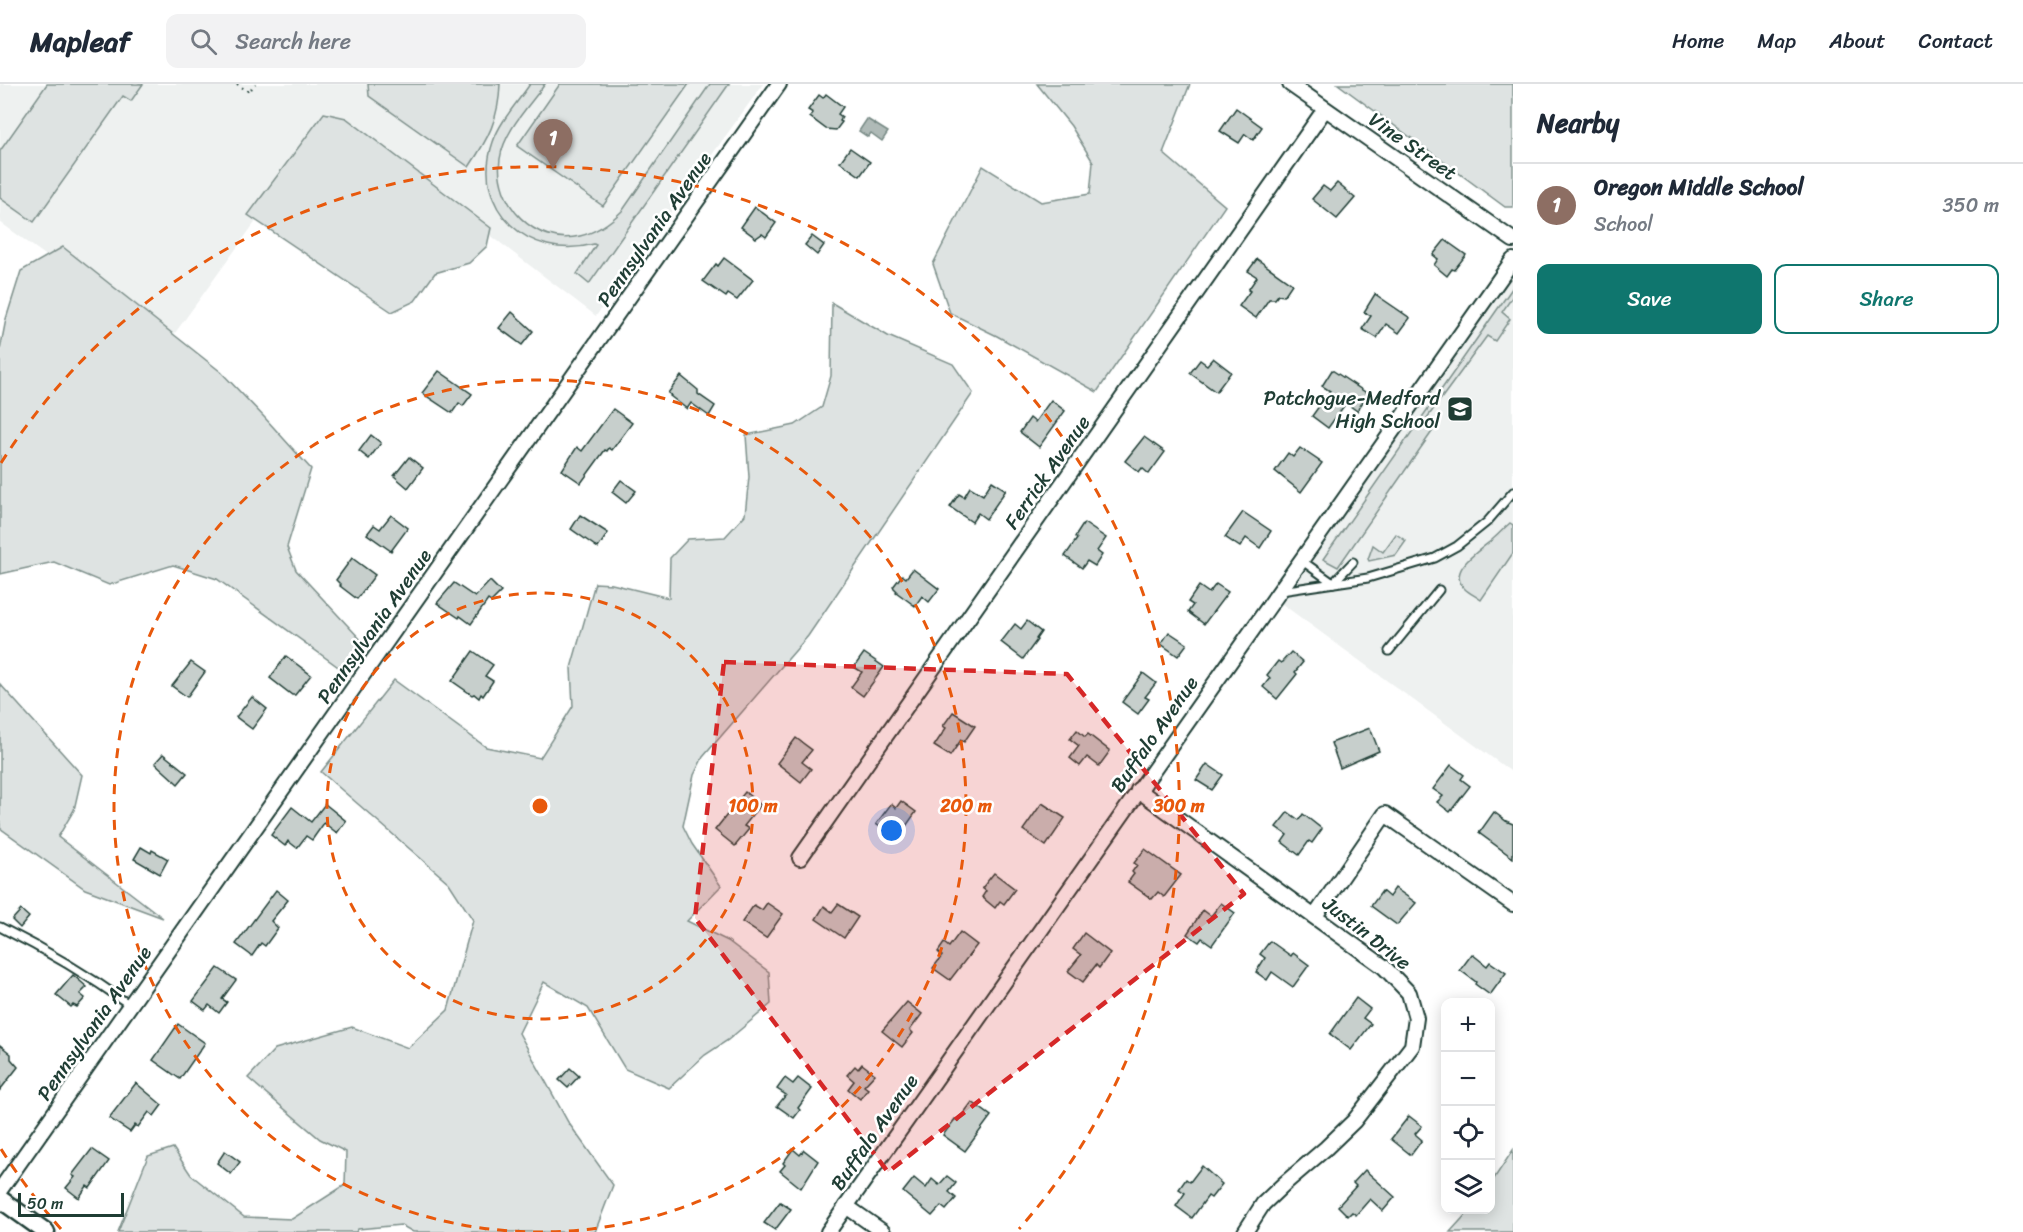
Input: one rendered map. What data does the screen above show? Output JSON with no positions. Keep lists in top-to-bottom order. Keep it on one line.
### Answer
{"streets":{"street":["Vine Street","Pennsylvania Avenue","Ferrick Avenue","Buffalo Avenue","Justin Drive"]},"crossings":[["Vine Street","Ferrick Avenue"],["Buffalo Avenue","Justin Drive"]],"places":{"school or university":["Patchogue-Medford High School"]},"scale_bar":"50 m","page":{"header":"Mapleaf","search":"Search here","nav":["Home","Map","About","Contact"],"heading":"Nearby","pins":"1","list":[{"mark":"1","name":"Oregon Middle School","note":"School","value":"350 m"}],"buttons":["Save","Share"],"map_buttons":["+","−"],"scale":"50 m"},"rings":["100 m","200 m","300 m"]}
